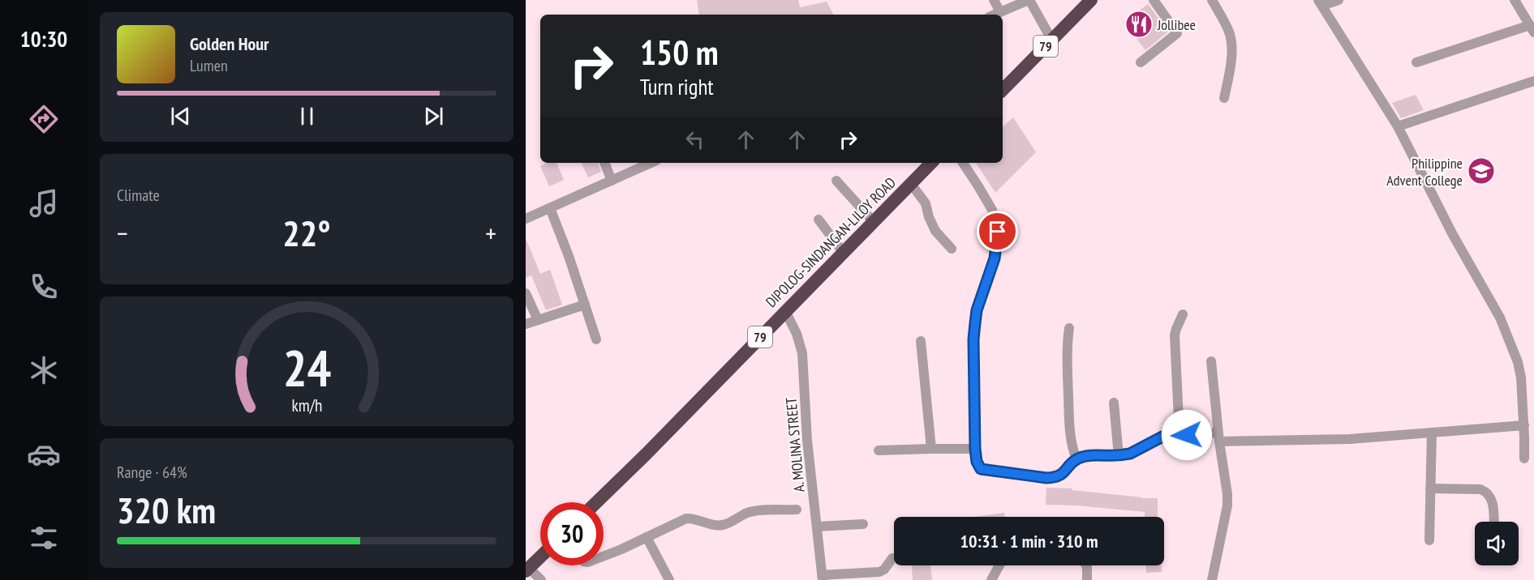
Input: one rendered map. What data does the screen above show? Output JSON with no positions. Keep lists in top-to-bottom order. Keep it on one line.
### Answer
{"streets":{"highway":["79","DIPOLOG-SINDANGAN-LILOY ROAD"],"street":["A. MOLINA STREET"]},"crossings":[["DIPOLOG-SINDANGAN-LILOY ROAD","A. MOLINA STREET"]],"places":{"restaurant":["Jollibee"],"school or university":["Philippine Advent College"]},"page":{"tabs":"10:30","turn":["150 m","Turn right"],"song":["Golden Hour","Lumen"],"tile":["Climate",["Range · 64%","320 km"]],"heat":["−","22°","+"],"limit":"30","trip":"10:31 · 1 min · 310 m","gauge":["24","km/h"]}}
